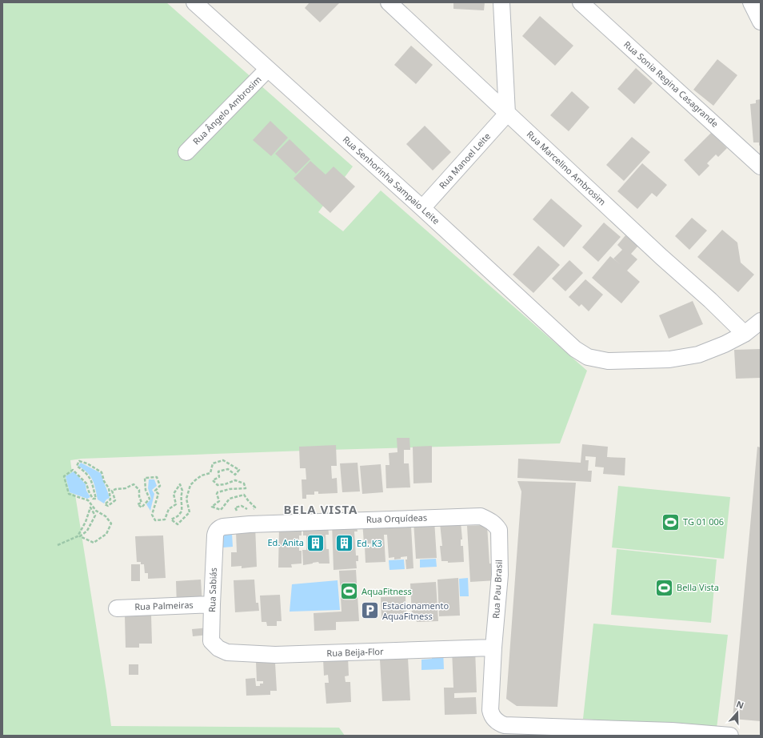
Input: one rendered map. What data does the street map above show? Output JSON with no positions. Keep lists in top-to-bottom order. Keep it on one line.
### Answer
{"streets":{"street":["Rua Sonia Regina Casagrande","Rua Ângelo Ambrosim","Rua Manoel Leite","Rua Marcelino Ambrosim","Rua Senhorinha Sampaio Leite","Rua Orquídeas","Rua Pau Brasil","Rua Sabiás","Rua Palmeiras","Rua Beija-Flor"]},"crossings":[["Rua Ângelo Ambrosim","Rua Senhorinha Sampaio Leite"],["Rua Manoel Leite","Rua Marcelino Ambrosim"],["Rua Manoel Leite","Rua Senhorinha Sampaio Leite"],["Rua Marcelino Ambrosim","Rua Senhorinha Sampaio Leite"],["Rua Orquídeas","Rua Pau Brasil"],["Rua Orquídeas","Rua Sabiás"],["Rua Pau Brasil","Rua Beija-Flor"],["Rua Sabiás","Rua Palmeiras"],["Rua Sabiás","Rua Beija-Flor"]],"districts":["BELA VISTA"],"places":{"sports":["TG 01 006","Bella Vista","AquaFitness"],"building":["Ed. Anita","Ed. K3"],"parking":["Estacionamento AquaFitness"]},"north":"top"}
